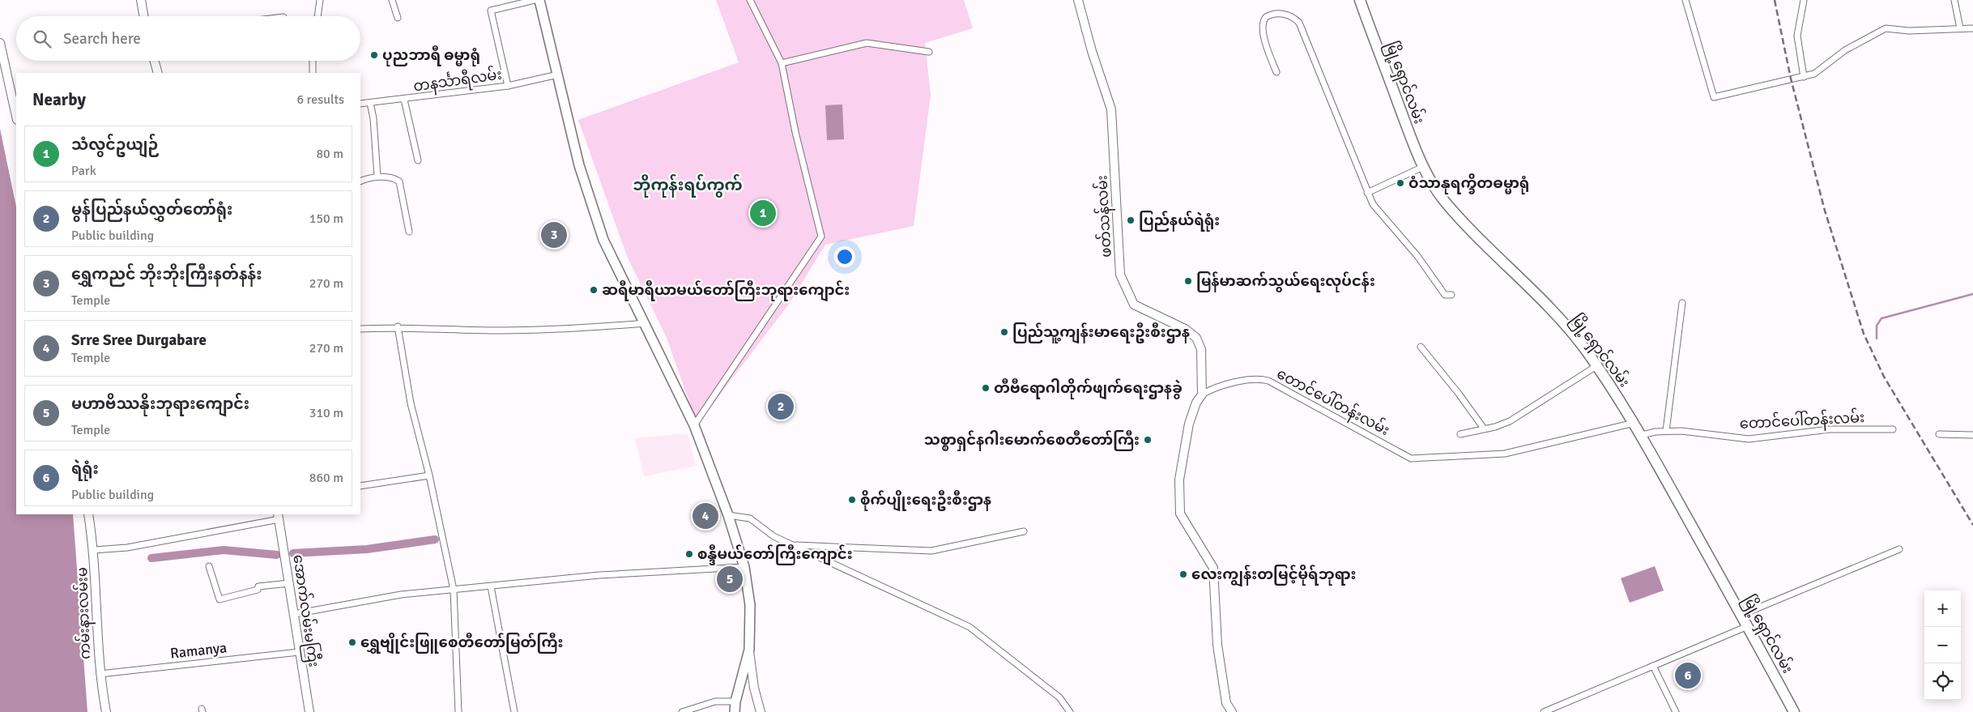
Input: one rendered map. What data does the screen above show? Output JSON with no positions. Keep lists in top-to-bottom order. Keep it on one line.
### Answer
{"streets":{"highway":["မြို့ရှောင်လမ်း"],"street":["တနင်္သာရီလမ်း","ဖတ်သန်လမ်း","တောင်ပေါ်တန်းလမ်း","အောက်လမ်းမကြီး","ကမ်းနားလမ်းမ","Ramanya"]},"crossings":[["မြို့ရှောင်လမ်း","တောင်ပေါ်တန်းလမ်း"],["ဖတ်သန်လမ်း","တောင်ပေါ်တန်းလမ်း"],["အောက်လမ်းမကြီး","Ramanya"],["ကမ်းနားလမ်းမ","Ramanya"]],"districts":["ဘိုကုန်းရပ်ကွက်"],"places":["ပုညဘာရီ ဓမ္မာရုံ","ဝံသာနုရက္ခိတဓမ္မာရုံ","ပြည်နယ်ရဲရုံး","မြန်မာဆက်သွယ်ရေးလုပ်ငန်း","ဆရီမာရီယာမယ်တော်ကြီးဘုရားကျောင်း","ပြည်သူ့ကျန်းမာရေးဦးစီးဌာန","တီဗီရောဂါတိုက်ဖျက်ရေးဌာနခွဲ","သစ္စာရှင်နဂါးမောက်စေတီတော်ကြီး","စိုက်ပျိုးရေးဦးစီးဌာန","စန္ဒီမယ်တော်ကြီးကျောင်း","လေးကျွန်းတမြင့်မိုရ်ဘုရား","ရွှေဗျိုင်းဖြူစေတီတော်မြတ်ကြီး"],"page":{"search":"Search here","heading":["Nearby","6 results"],"list":[{"mark":"1","name":"သံလွင်ဥယျဉ်","note":"Park","value":"80 m"},{"mark":"2","name":"မွန်ပြည်နယ်လွှတ်တော်ရုံး","note":"Public building","value":"150 m"},{"mark":"3","name":"ရွှေကညင် ဘိုးဘိုးကြီးနတ်နန်း","note":"Temple","value":"270 m"},{"mark":"4","name":"Srre Sree Durgabare","note":"Temple","value":"270 m"},{"mark":"5","name":"မဟာဗိဿနိုးဘုရားကျောင်း","note":"Temple","value":"310 m"},{"mark":"6","name":"ရဲရုံး","note":"Public building","value":"860 m"}],"pins":["1","3","2","4","5","6"],"map_buttons":["+","−"]}}
